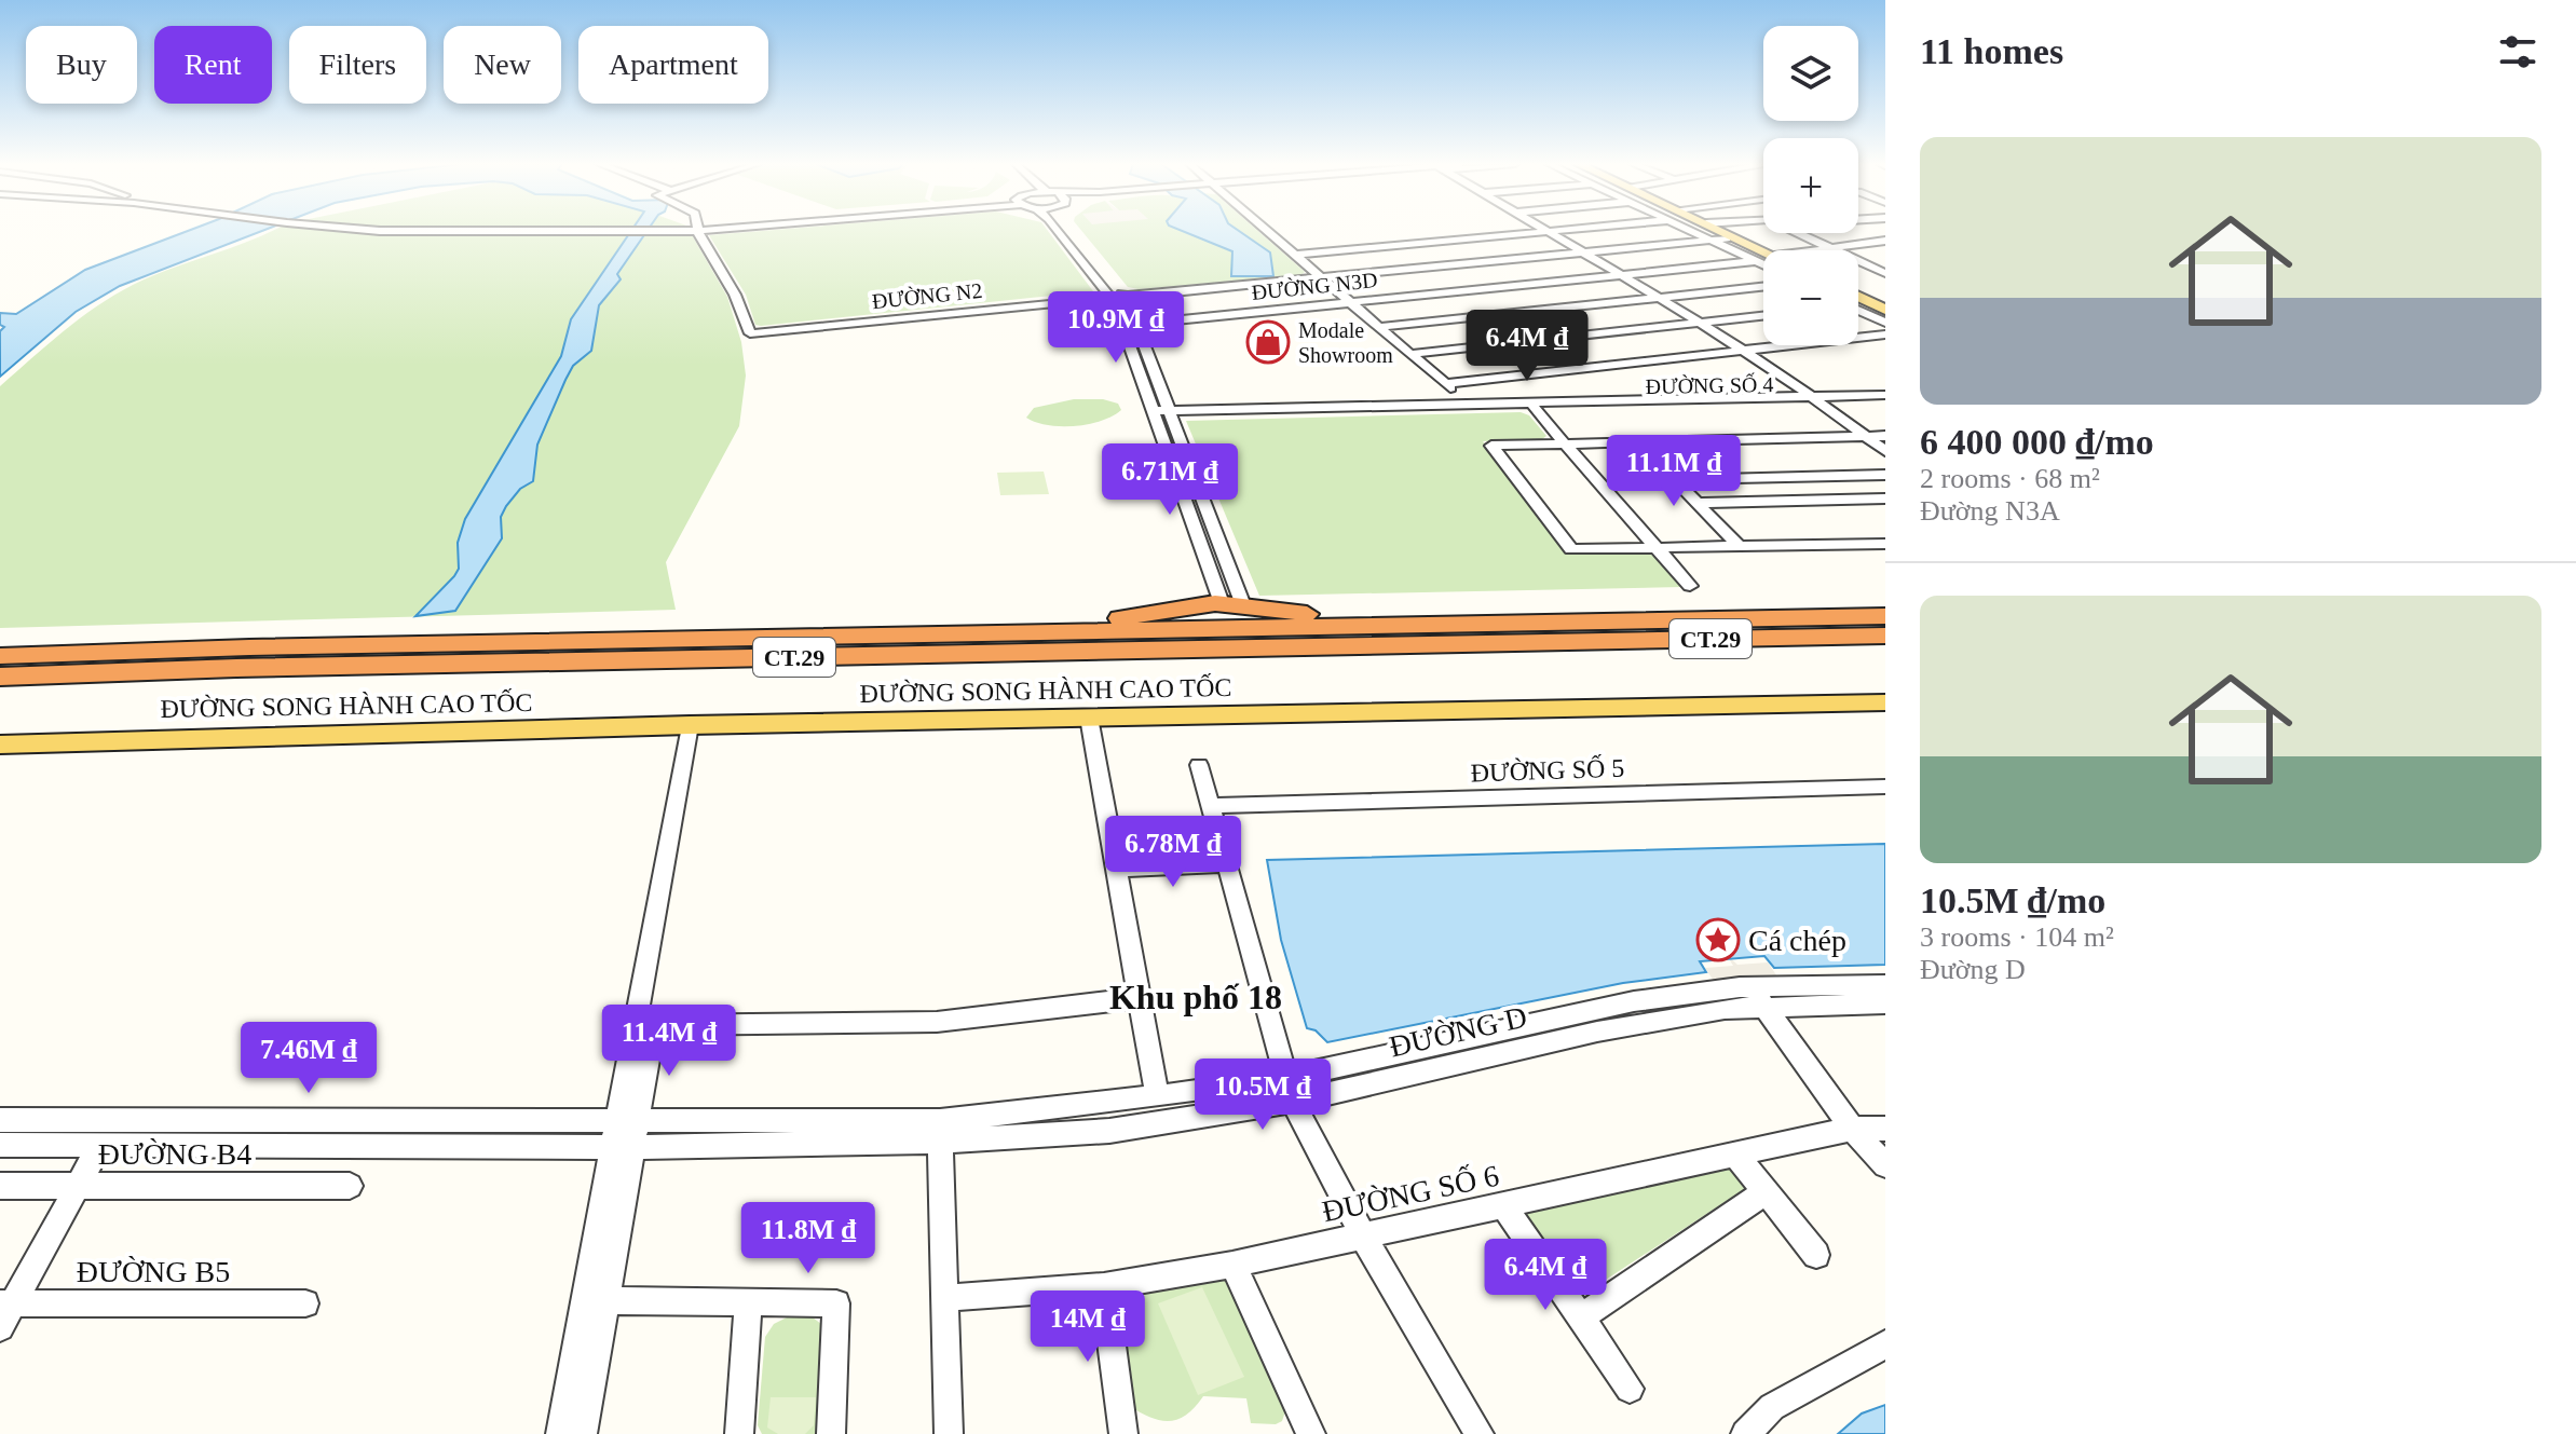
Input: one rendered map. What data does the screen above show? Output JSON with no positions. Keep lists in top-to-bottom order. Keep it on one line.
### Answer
{"streets":{"highway":["CT.29"],"main road":["ĐƯỜNG SONG HÀNH CAO TỐC"],"street":["ĐƯỜNG N3D","ĐƯỜNG N2","ĐƯỜNG SỐ 4","ĐƯỜNG SỐ 5","ĐƯỜNG D","ĐƯỜNG B4","ĐƯỜNG SỐ 6","ĐƯỜNG B5"]},"districts":["Khu phố 18"],"places":{"shop":["Modale Showroom"],"place":["Cá chép"]},"page":{"heading":"11 homes","map_buttons":["+","−"],"chip":["Buy","Rent","Filters","New","Apartment"],"list":[{"name":"6 400 000 ₫/mo","note":"2 rooms · 68 m² · Đường N3A"},{"name":"10.5M ₫/mo","note":"3 rooms · 104 m² · Đường D"}],"price":["10.9M ₫","6.4M ₫","11.1M ₫","6.71M ₫","6.78M ₫","11.4M ₫","7.46M ₫","10.5M ₫","11.8M ₫","6.4M ₫","14M ₫"]}}
